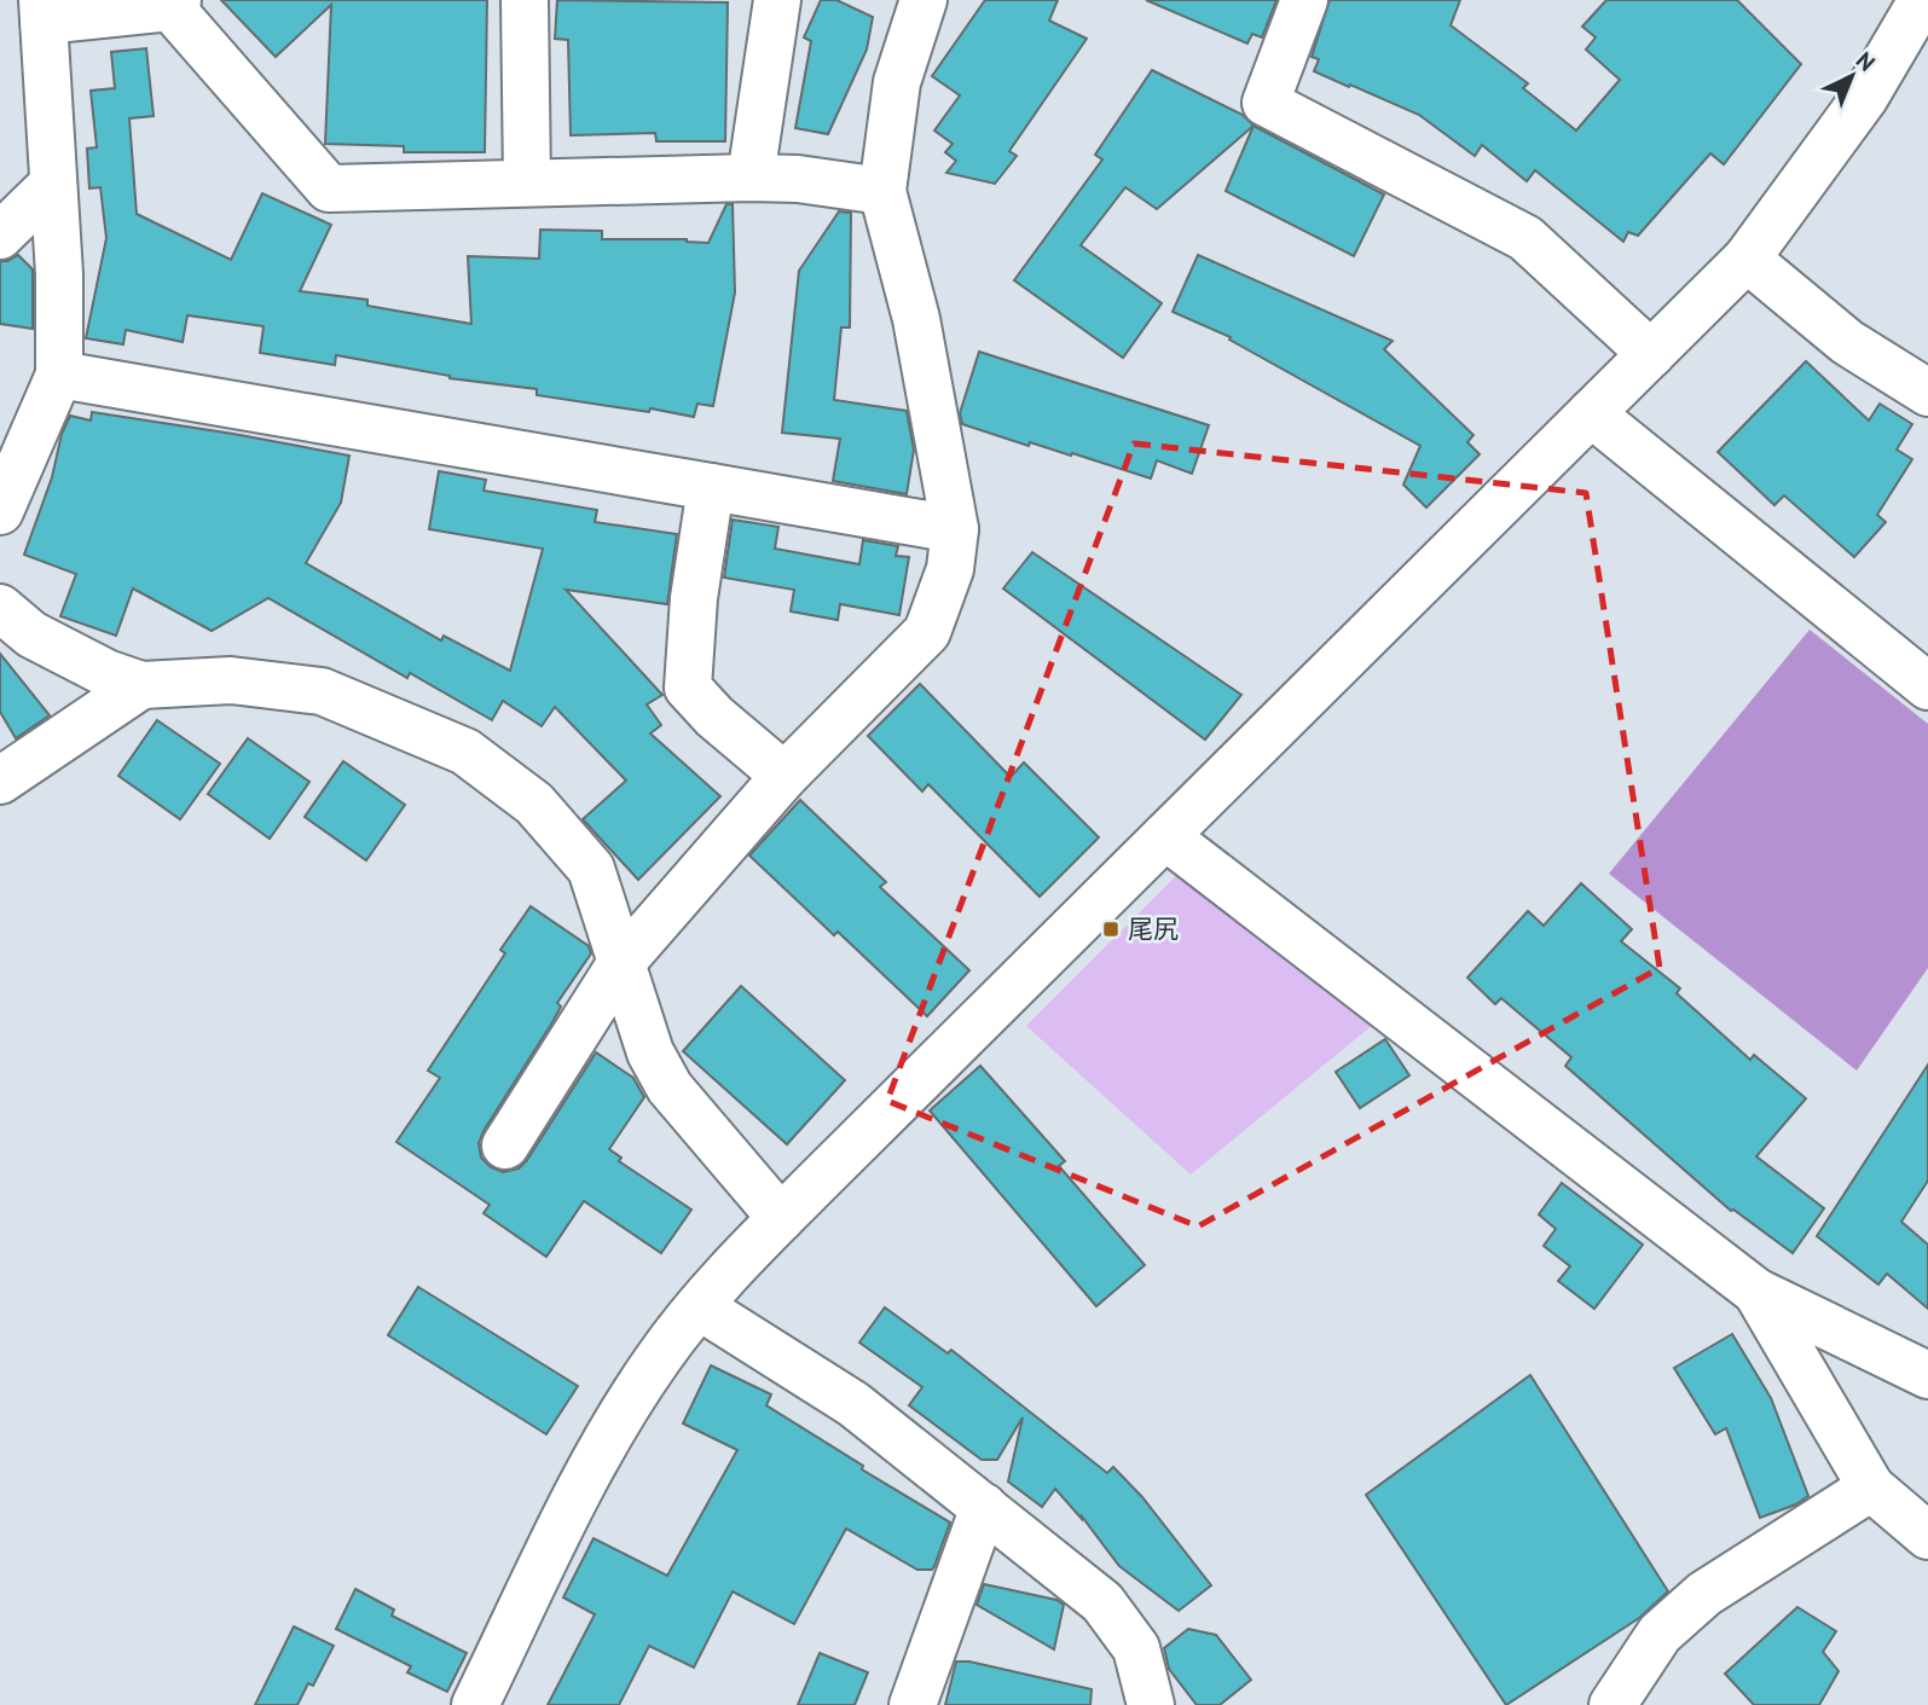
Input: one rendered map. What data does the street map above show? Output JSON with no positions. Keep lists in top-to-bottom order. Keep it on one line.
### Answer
{"places":{"transit":["尾尻"]},"north":"top right"}
